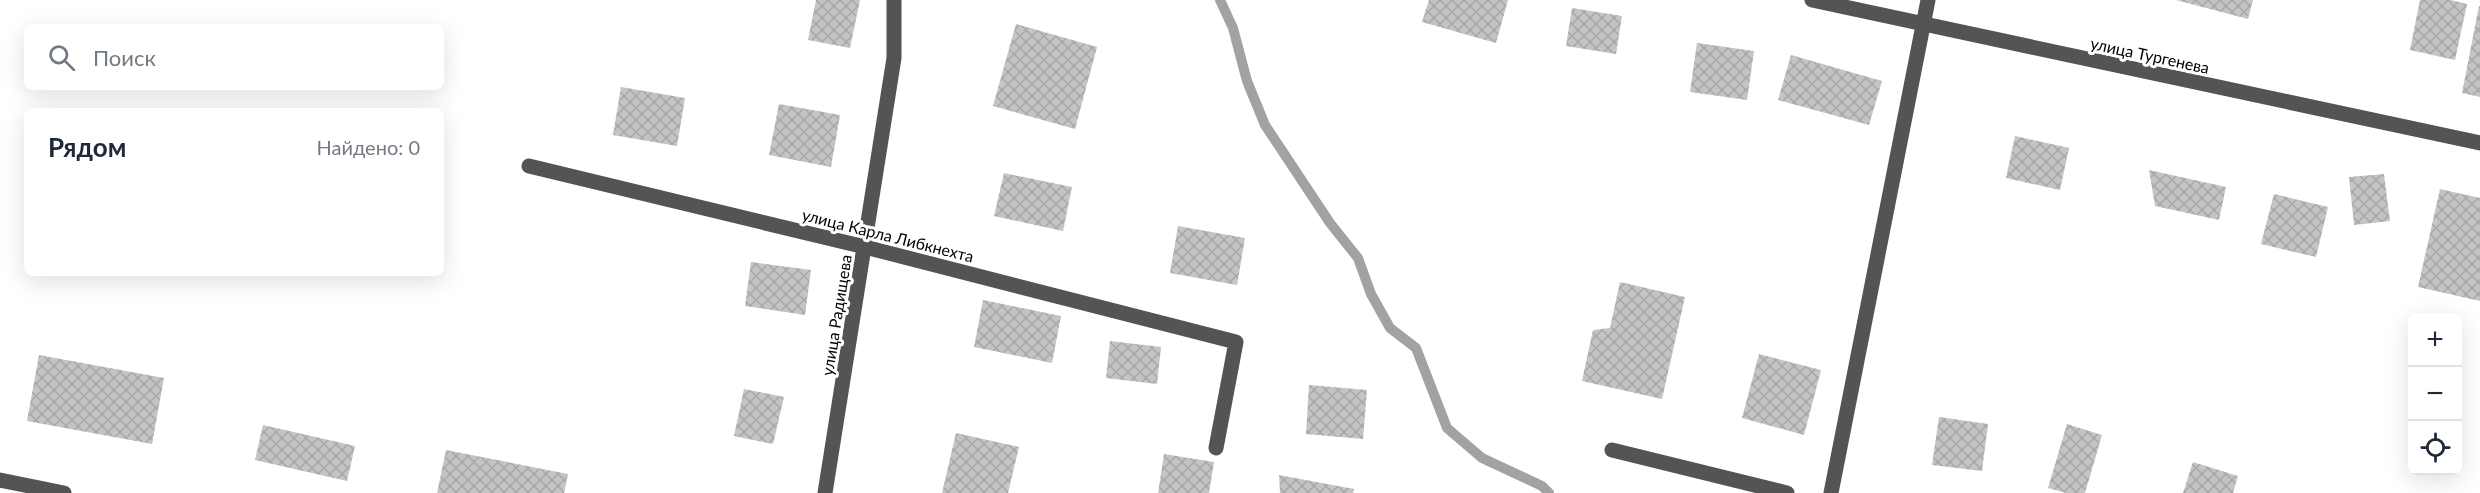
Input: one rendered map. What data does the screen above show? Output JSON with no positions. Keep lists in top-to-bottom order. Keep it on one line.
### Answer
{"streets":{"street":["улица Тургенева","улица Карла Либкнехта","улица Радищева"]},"crossings":[["улица Карла Либкнехта","улица Радищева"]],"page":{"search":"Поиск","heading":["Рядом","Найдено: 0"],"map_buttons":["+","−"]}}
